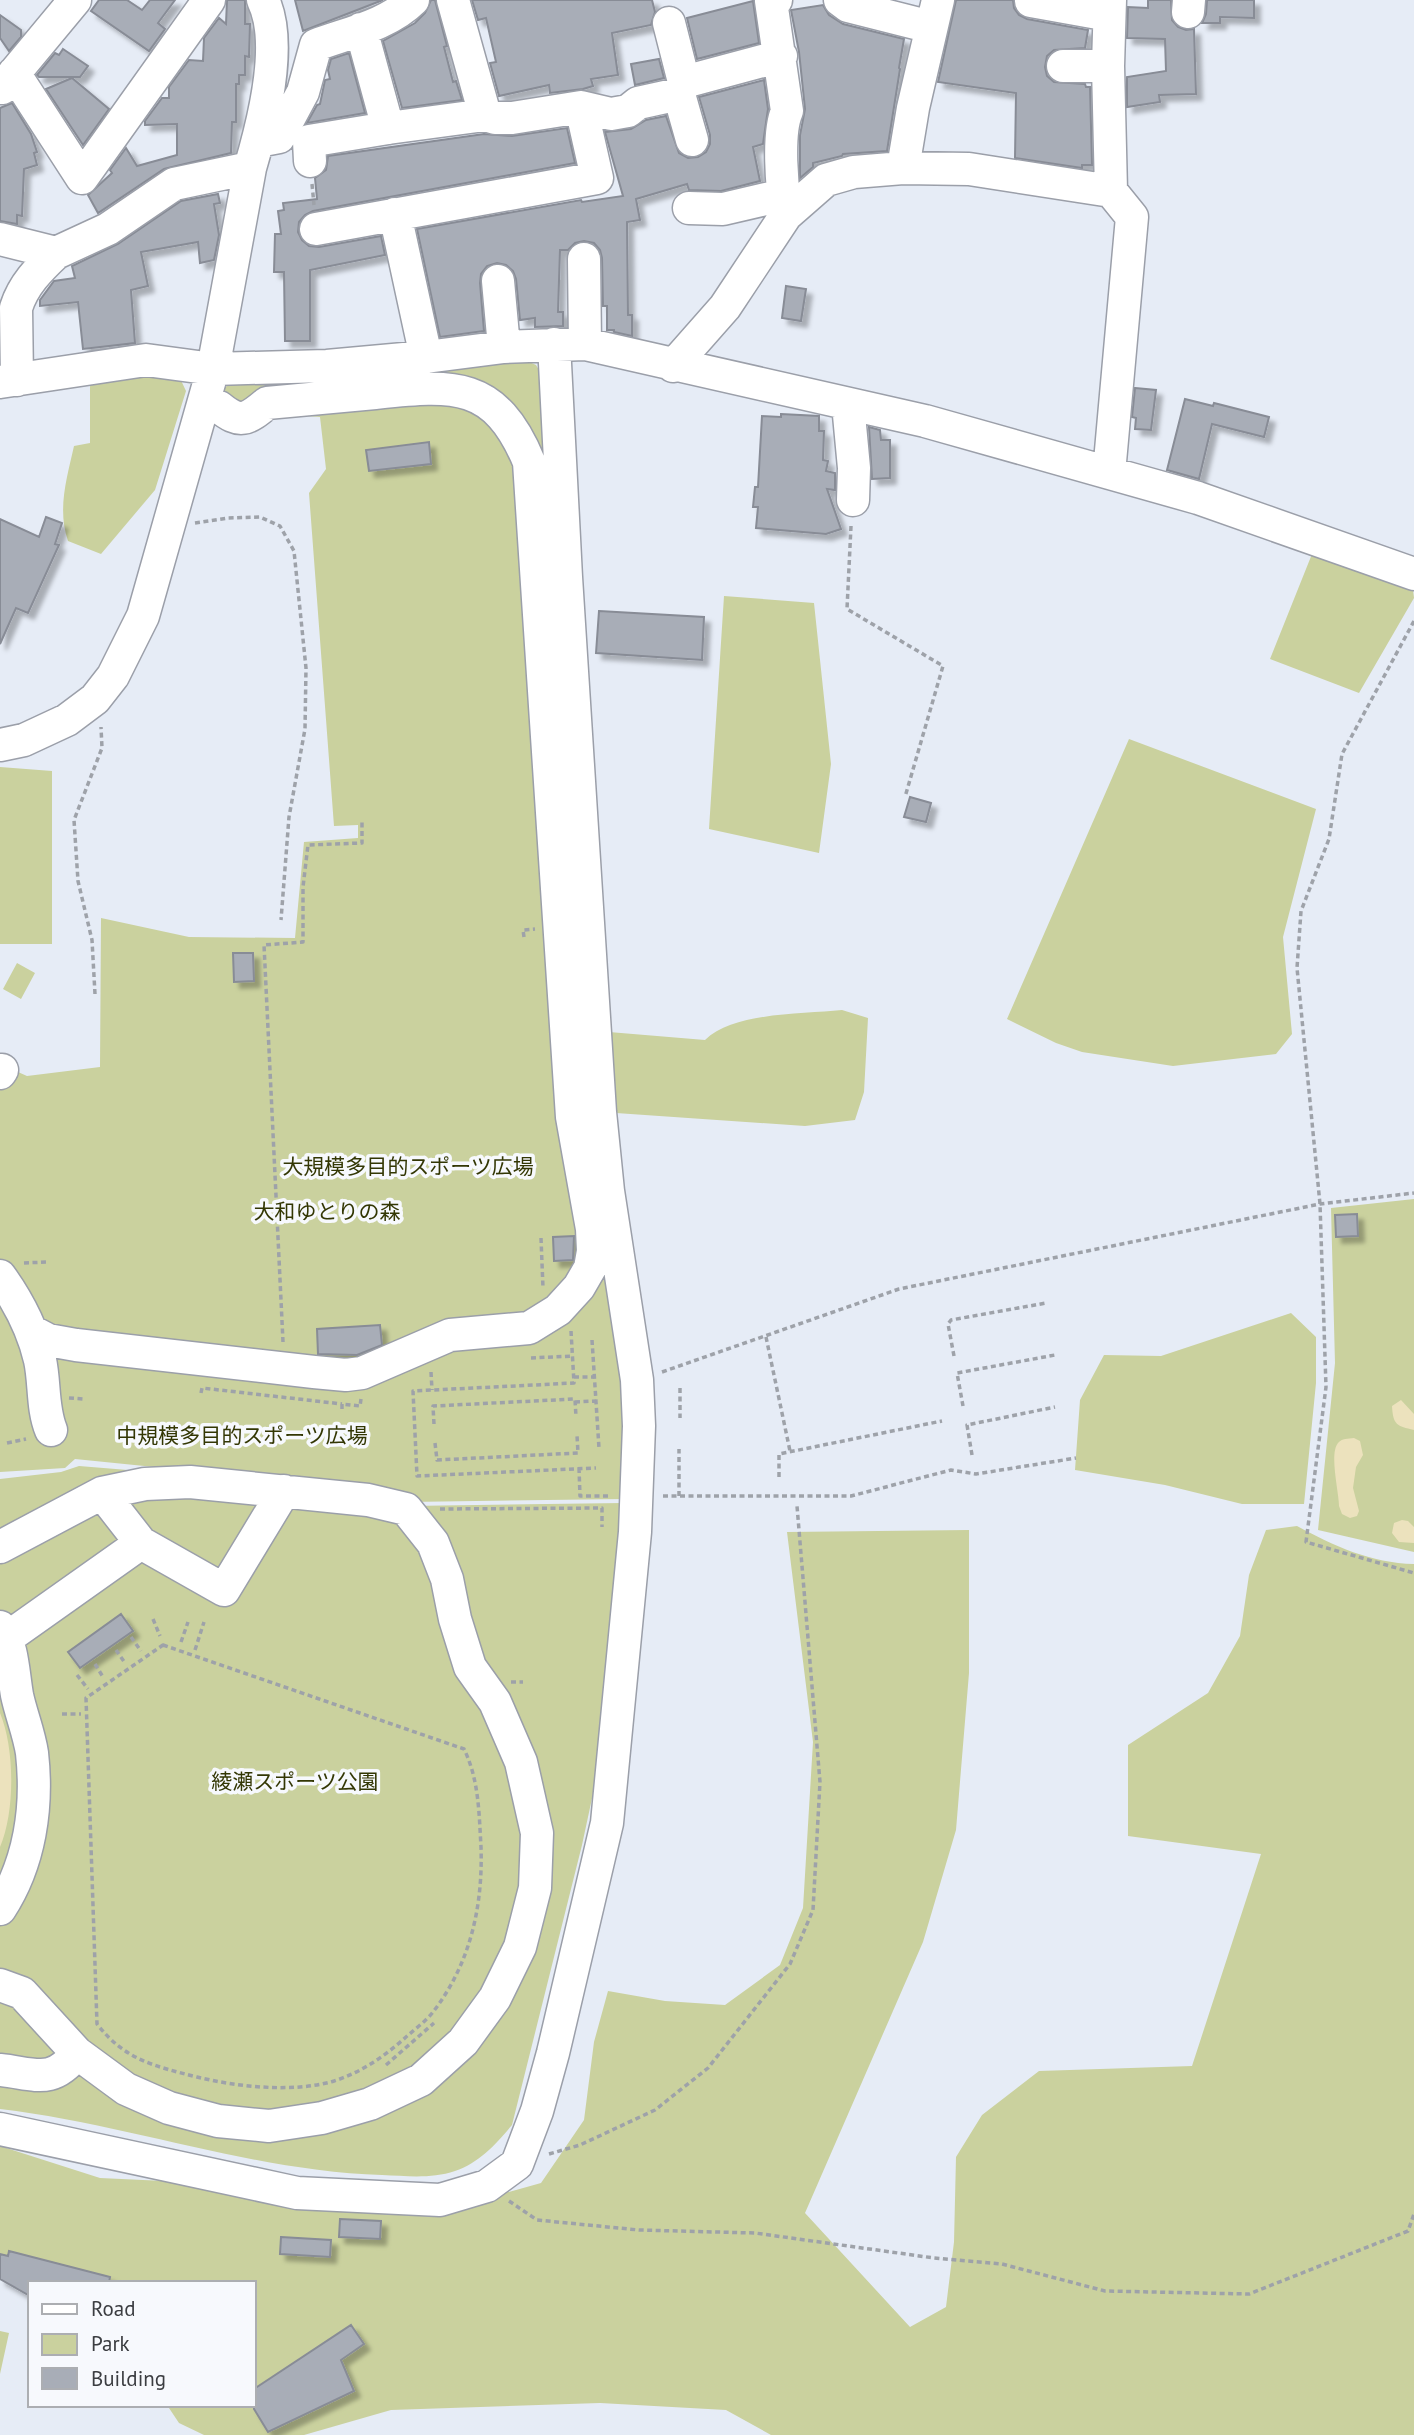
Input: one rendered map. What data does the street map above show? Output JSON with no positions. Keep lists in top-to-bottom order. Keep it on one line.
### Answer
{"parks":["大規模多目的スポーツ広場","大和ゆとりの森","中規模多目的スポーツ広場","綾瀬スポーツ公園"],"legend":["Road","Park","Building"]}
